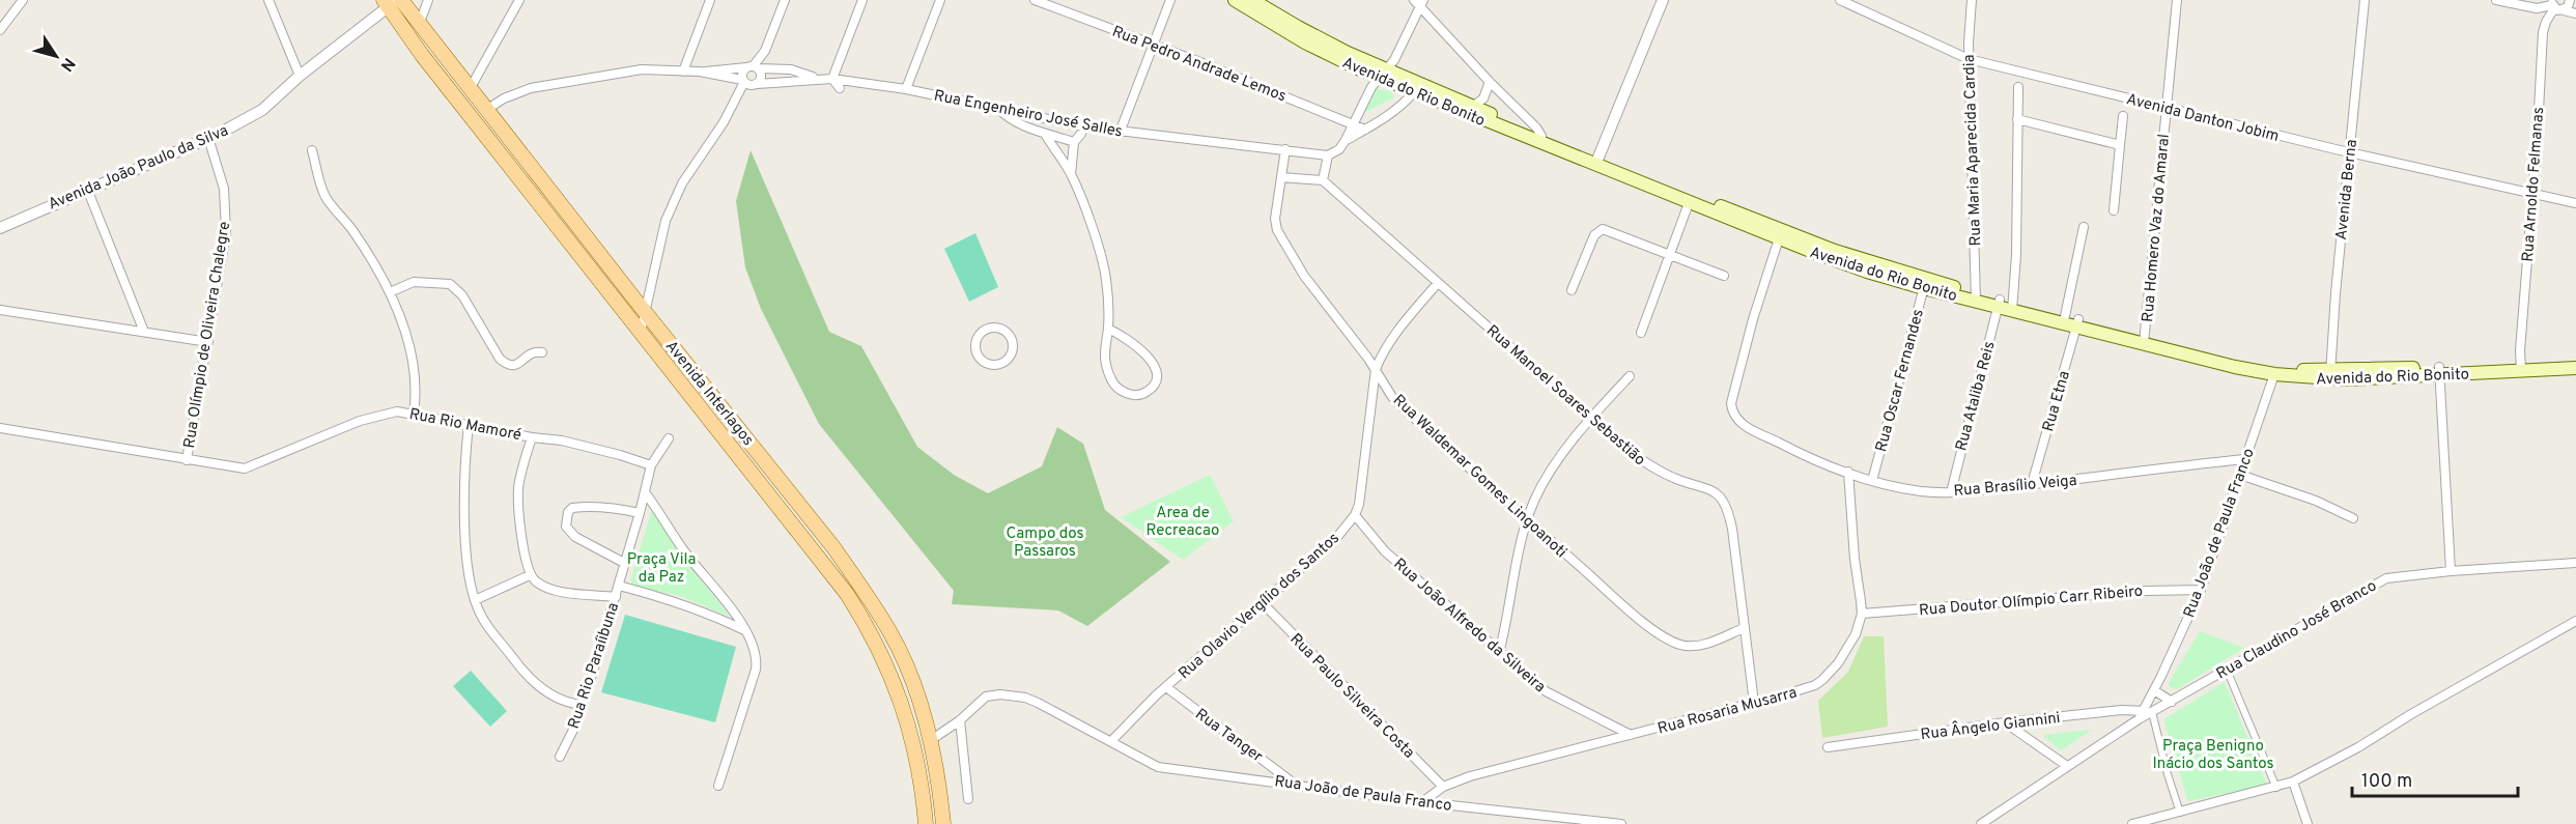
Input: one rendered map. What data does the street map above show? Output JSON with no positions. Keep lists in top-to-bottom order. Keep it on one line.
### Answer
{"streets":{"main road":["Avenida do Rio Bonito","Avenida Interlagos"],"street":["Rua Pedro Andrade Lemos","Rua Engenheiro José Salles","Avenida Danton Jobim","Rua Maria Aparecida Cardia","Avenida João Paulo da Silva","Rua Arnoldo Felmanas","Avenida Berna","Rua Homero Vaz do Amaral","Rua Olímpio de Oliveira Chalegre","Rua Oscar Fernandes","Rua Manoel Soares Sebastião","Rua Ataliba Reis","Rua Etna","Rua Rio Mamoré","Rua Waldemar Gomes Lingoanoti","Rua Brasílio Veiga","Rua João de Paula Franco","Rua Doutor Olímpio Carr Ribeiro","Rua Olavio Vergílio dos Santos","Rua João Alfredo da Silveira","Rua Claudino José Branco","Rua Rio Paraíibuna","Rua Paulo Silveira Costa","Rua Rosaria Musarra","Rua Ângelo Giannini","Rua Tanger"]},"crossings":[["Avenida do Rio Bonito","Rua Maria Aparecida Cardia"],["Avenida do Rio Bonito","Rua Arnoldo Felmanas"],["Avenida do Rio Bonito","Avenida Berna"],["Avenida do Rio Bonito","Rua Homero Vaz do Amaral"],["Avenida do Rio Bonito","Rua Oscar Fernandes"],["Avenida do Rio Bonito","Rua Ataliba Reis"],["Avenida do Rio Bonito","Rua Etna"],["Avenida do Rio Bonito","Rua Brasílio Veiga"],["Avenida do Rio Bonito","Rua João de Paula Franco"],["Rua Engenheiro José Salles","Avenida Interlagos"],["Rua Engenheiro José Salles","Rua Waldemar Gomes Lingoanoti"],["Avenida Danton Jobim","Rua Maria Aparecida Cardia"],["Avenida Danton Jobim","Rua Arnoldo Felmanas"],["Avenida Danton Jobim","Avenida Berna"],["Avenida Danton Jobim","Rua Homero Vaz do Amaral"],["Avenida João Paulo da Silva","Rua Olímpio de Oliveira Chalegre"],["Avenida João Paulo da Silva","Avenida Interlagos"],["Rua Olímpio de Oliveira Chalegre","Rua Rio Mamoré"],["Rua Oscar Fernandes","Rua Brasílio Veiga"],["Avenida Interlagos","Rua João de Paula Franco"],["Rua Manoel Soares Sebastião","Rua Waldemar Gomes Lingoanoti"],["Rua Manoel Soares Sebastião","Rua Olavio Vergílio dos Santos"],["Rua Manoel Soares Sebastião","Rua Rosaria Musarra"],["Rua Ataliba Reis","Rua Brasílio Veiga"],["Rua Etna","Rua Brasílio Veiga"],["Rua Rio Mamoré","Rua Rio Paraíibuna"],["Rua Waldemar Gomes Lingoanoti","Rua Olavio Vergílio dos Santos"],["Rua Brasílio Veiga","Rua João de Paula Franco"],["Rua Brasílio Veiga","Rua Rosaria Musarra"],["Rua João de Paula Franco","Rua Doutor Olímpio Carr Ribeiro"],["Rua João de Paula Franco","Rua Olavio Vergílio dos Santos"],["Rua João de Paula Franco","Rua Claudino José Branco"],["Rua João de Paula Franco","Rua Rosaria Musarra"],["Rua João de Paula Franco","Rua Ângelo Giannini"],["Rua João de Paula Franco","Rua Tanger"],["Rua Doutor Olímpio Carr Ribeiro","Rua Rosaria Musarra"],["Rua Olavio Vergílio dos Santos","Rua João Alfredo da Silveira"],["Rua Olavio Vergílio dos Santos","Rua Paulo Silveira Costa"],["Rua Olavio Vergílio dos Santos","Rua Tanger"],["Rua João Alfredo da Silveira","Rua Rosaria Musarra"],["Rua Claudino José Branco","Rua Ângelo Giannini"],["Rua Paulo Silveira Costa","Rua Rosaria Musarra"]],"parks":["Area de Recreacao","Campo dos Passaros","Praça Vila da Paz","Praça Benigno Inácio dos Santos"],"scale_bar":"100 m","north":"bottom right"}
